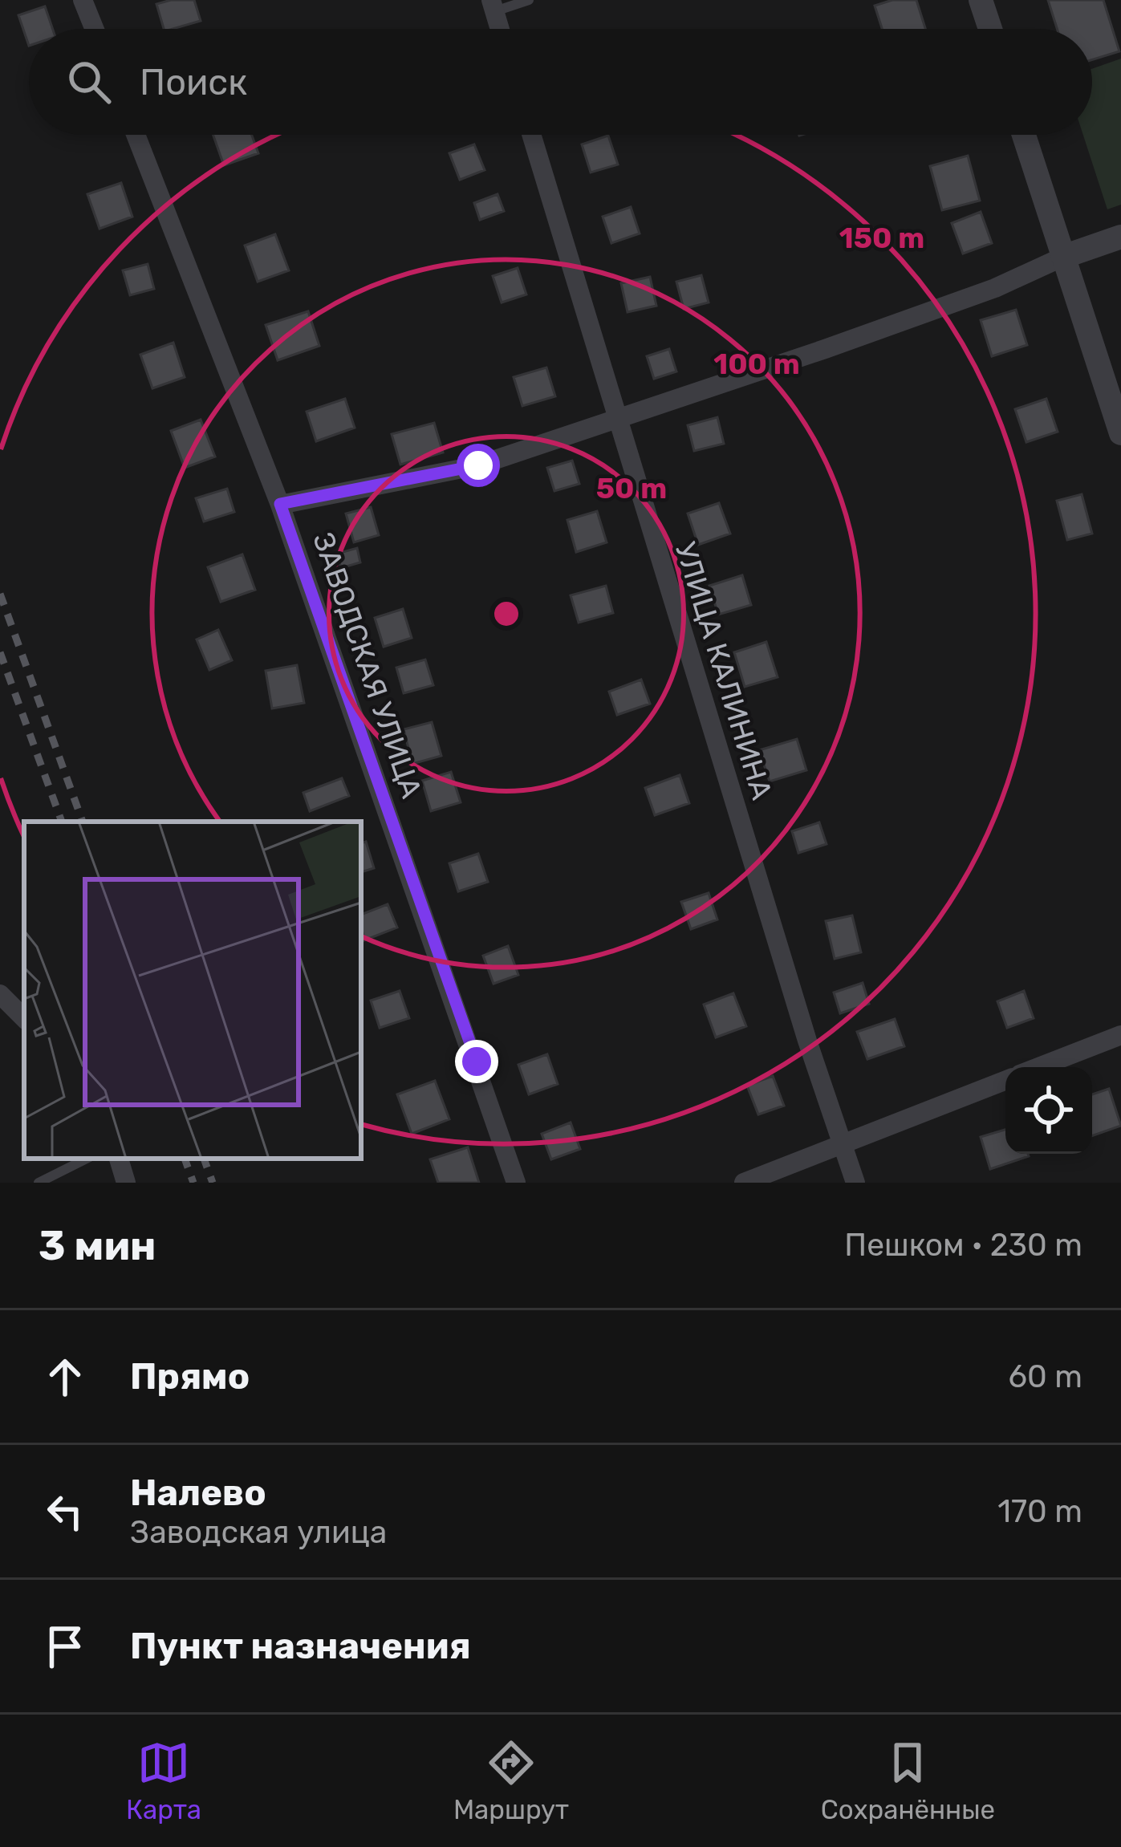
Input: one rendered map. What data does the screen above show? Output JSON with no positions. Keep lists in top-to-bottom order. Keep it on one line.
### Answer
{"streets":{"street":["ЗАВОДСКАЯ УЛИЦА","УЛИЦА КАЛИНИНА"]},"page":{"search":"Поиск","heading":["3 мин","Пешком · 230 m"],"list":[["Прямо","60 m"],["Налево","Заводская улица","170 m"],"Пункт назначения"],"nav":["Карта","Маршрут","Сохранённые"]},"rings":["150 m","100 m","50 m"]}
